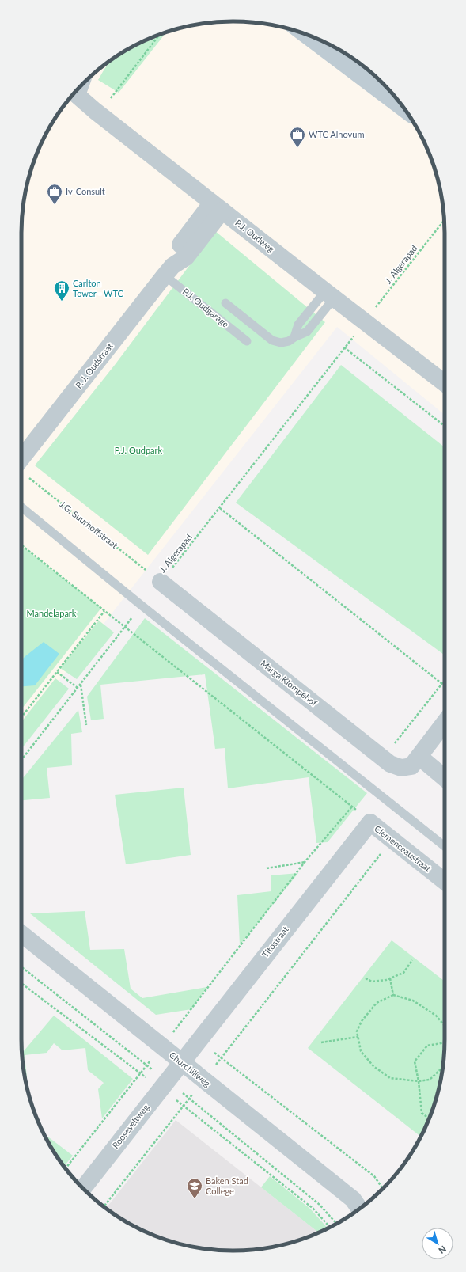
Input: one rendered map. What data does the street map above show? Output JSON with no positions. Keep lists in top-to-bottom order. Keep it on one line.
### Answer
{"streets":{"street":["P.J. Oudweg","P. J. Oudstraat","Marga Klompéhof","Clemenceaustraat","Titostraat","Churchillweg","Rooseveltweg"],"lane":["P.J. Oudgarage"],"path":["J. Algerapad","J.G. Suurhoffstraat"]},"crossings":[["P.J. Oudweg","J. Algerapad"],["P.J. Oudweg","P.J. Oudgarage"],["P.J. Oudweg","P. J. Oudstraat"],["J. Algerapad","J.G. Suurhoffstraat"],["J. Algerapad","Marga Klompéhof"],["P.J. Oudgarage","P. J. Oudstraat"],["J.G. Suurhoffstraat","Marga Klompéhof"],["Clemenceaustraat","Titostraat"],["Titostraat","Churchillweg"],["Titostraat","Rooseveltweg"],["Churchillweg","Rooseveltweg"]],"parks":["P.J. Oudpark","Mandelapark"],"places":{"office":["WTC Alnovum","Iv-Consult"],"building":["Carlton Tower - WTC"],"school or university":["Baken Stad College"]},"north":"bottom right"}
